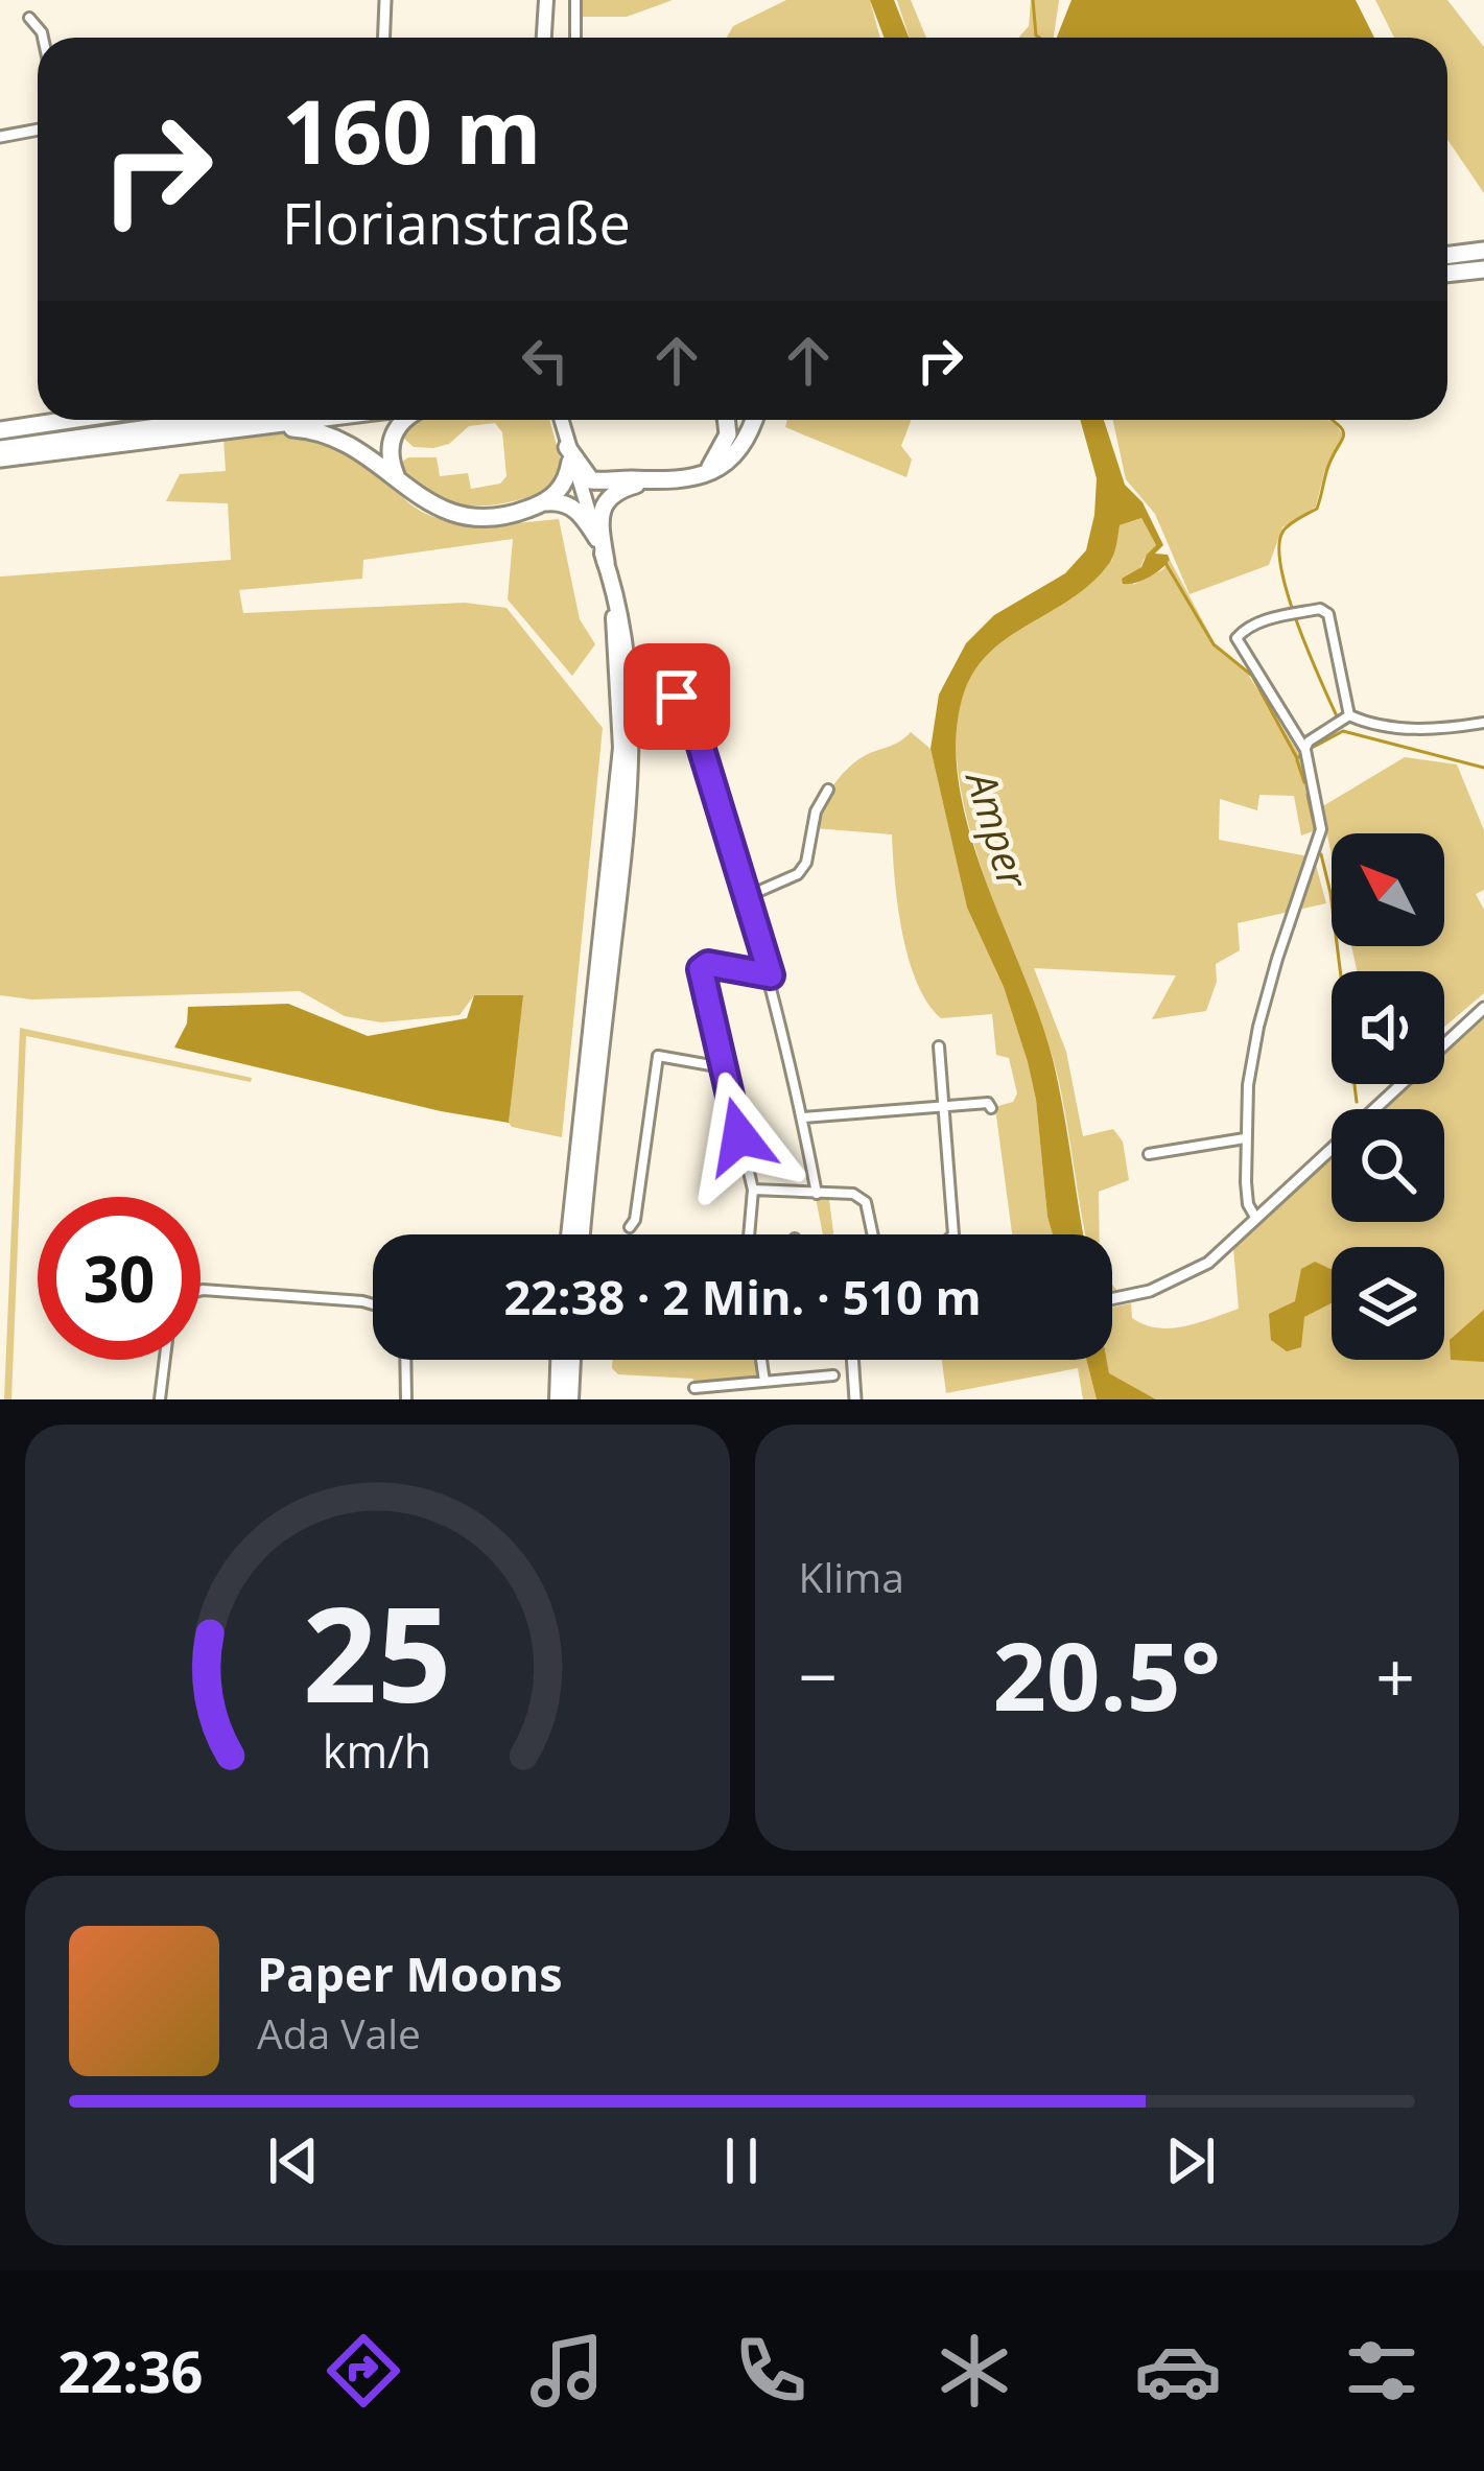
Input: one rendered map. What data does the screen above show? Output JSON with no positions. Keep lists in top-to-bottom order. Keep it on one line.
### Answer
{"water":["Amper"],"north":"top left","page":{"turn":["160 m","Florianstraße"],"limit":"30","trip":"22:38 · 2 Min. · 510 m","tile":"Klima","heat":["−","20.5°","+"],"song":["Paper Moons","Ada Vale"],"tabs":"22:36","gauge":["25","km/h"]}}
